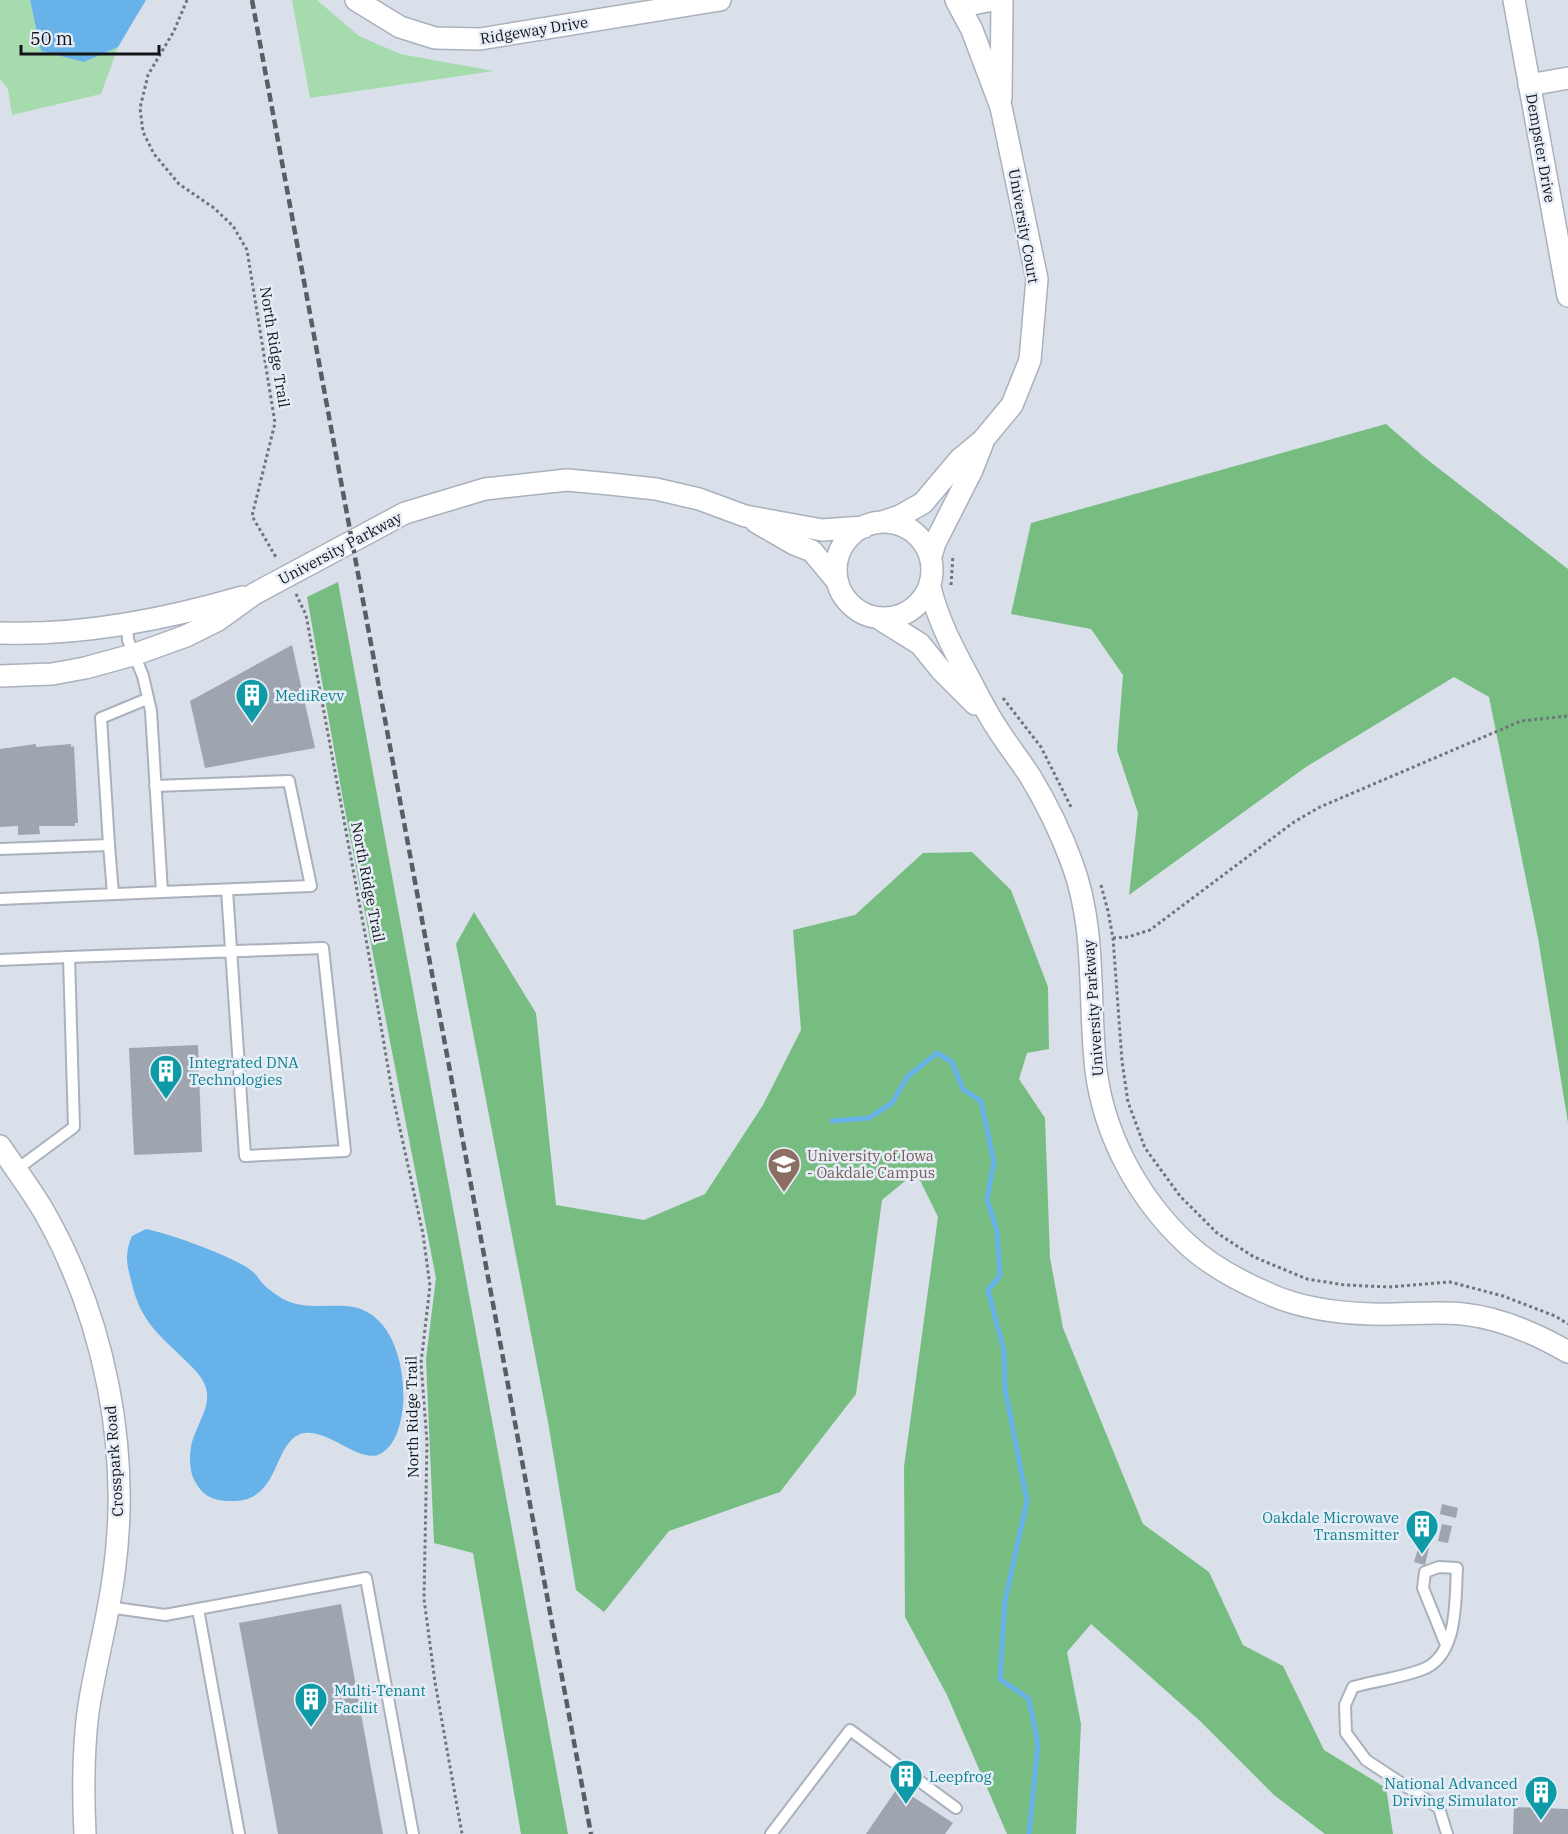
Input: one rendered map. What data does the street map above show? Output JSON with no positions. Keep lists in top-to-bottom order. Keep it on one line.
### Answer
{"streets":{"street":["Ridgeway Drive","Dempster Drive","University Court","University Parkway","Crosspark Road"],"path":["North Ridge Trail"]},"crossings":[["University Court","University Parkway"],["North Ridge Trail","University Parkway"]],"places":{"building":["MediRevv","Integrated DNA Technologies","Oakdale Microwave Transmitter","Multi-Tenant Facilit","Leepfrog","National Advanced Driving Simulator"],"school or university":["University of Iowa - Oakdale Campus"]},"scale_bar":"50 m"}
